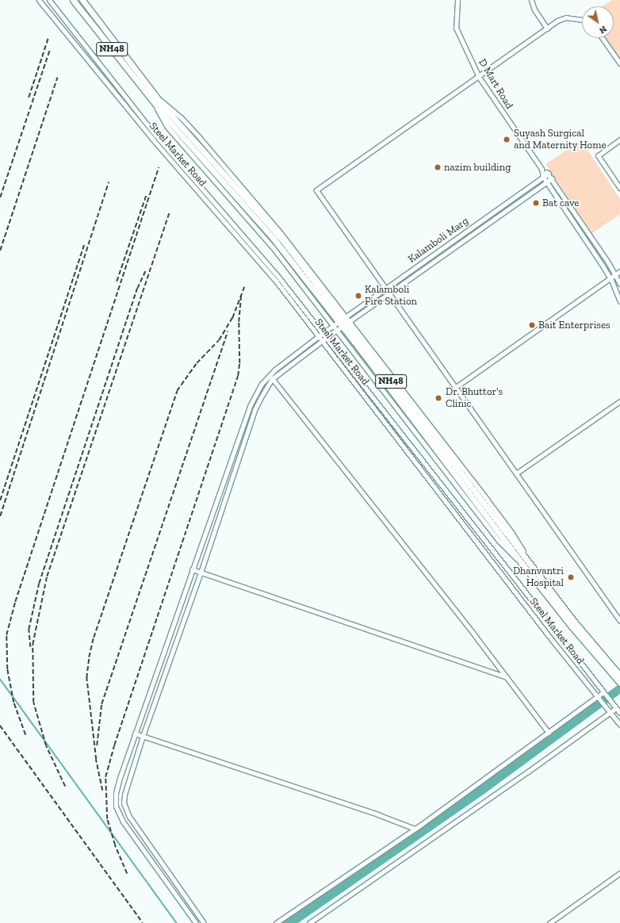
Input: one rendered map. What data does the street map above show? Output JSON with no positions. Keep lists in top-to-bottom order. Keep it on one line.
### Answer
{"streets":{"highway":["NH48"],"street":["D Mart Road","Steel Market Road","Kalamboli Marg"]},"crossings":[["NH48","Kalamboli Marg"],["D Mart Road","Kalamboli Marg"]],"places":["Suyash Surgical and Maternity Home","nazim building","Bat cave","Kalamboli Fire Station","Bait Enterprises","Dr. Bhuttor's Clinic","Dhanvantri Hospital"],"north":"bottom right"}
